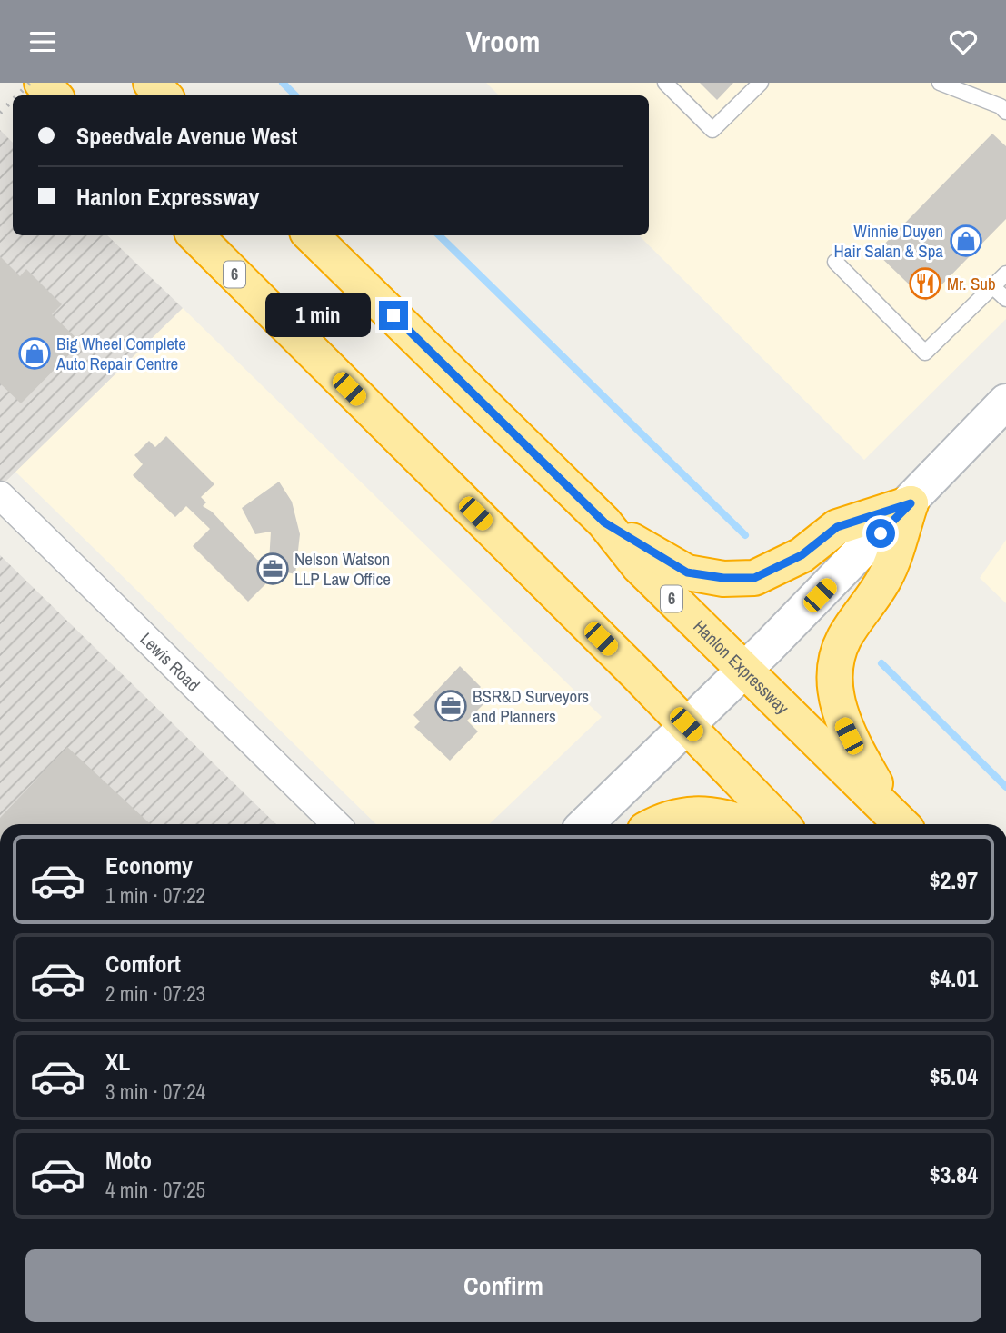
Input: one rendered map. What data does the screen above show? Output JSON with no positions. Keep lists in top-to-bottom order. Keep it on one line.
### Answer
{"streets":{"highway":["6","Hanlon Expressway"],"street":["Lewis Road"]},"places":{"shop":["Winnie Duyen Hair Salan & Spa","Big Wheel Complete Auto Repair Centre"],"restaurant":["Mr. Sub"],"office":["Nelson Watson LLP Law Office","BSR&D Surveyors and Planners"]},"page":{"header":"Vroom","banner":["Speedvale Avenue West","Hanlon Expressway"],"bubble":"1 min","list":[{"name":"Economy","note":"1 min · 07:22","value":"$2.97"},{"name":"Comfort","note":"2 min · 07:23","value":"$4.01"},{"name":"XL","note":"3 min · 07:24","value":"$5.04"},{"name":"Moto","note":"4 min · 07:25","value":"$3.84"}],"buttons":"Confirm"}}
